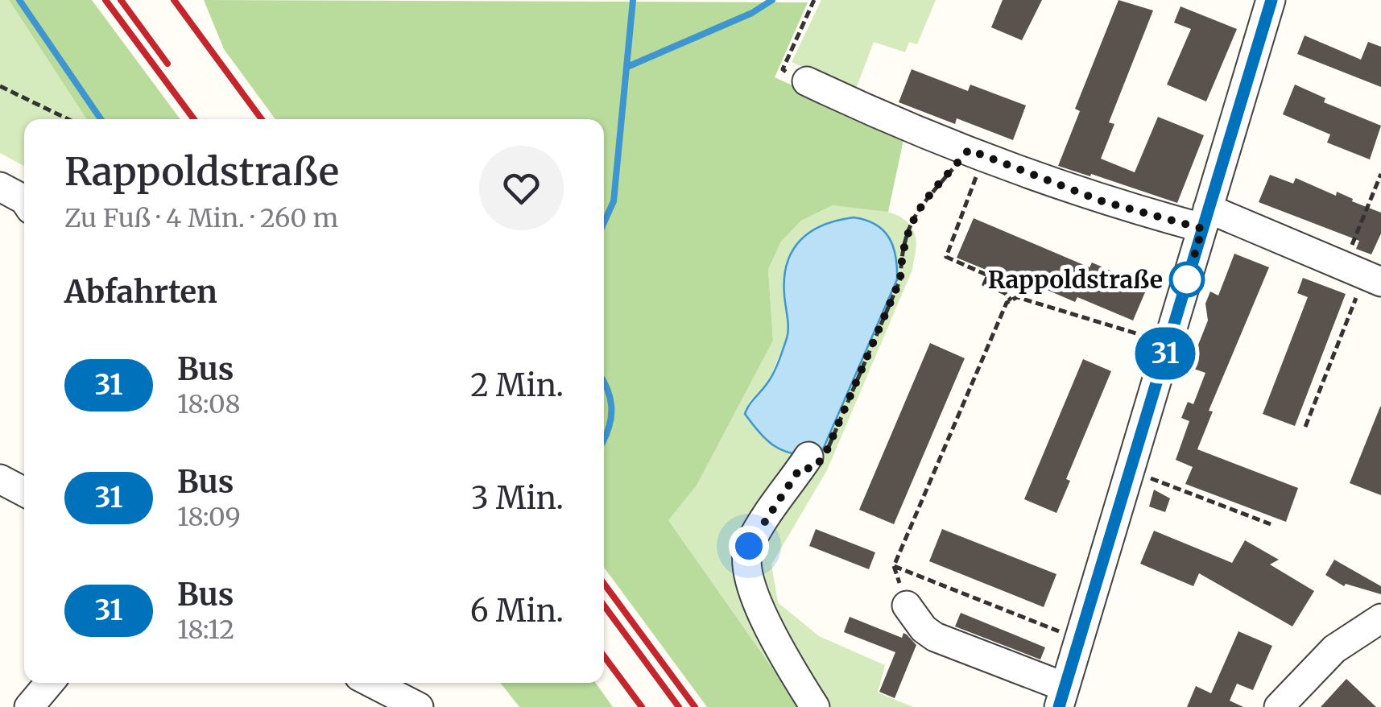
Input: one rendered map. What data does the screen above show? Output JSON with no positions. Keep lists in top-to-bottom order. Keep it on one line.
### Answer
{"places":["Rappoldstraße"],"lines":["bus line 31"],"page":{"on_map":"31","heading":[["Rappoldstraße","Zu Fuß · 4 Min. · 260 m"],"Abfahrten"],"list":[{"mark":"31","name":"Bus","note":"18:08","value":"2 Min."},{"mark":"31","name":"Bus","note":"18:09","value":"3 Min."},{"mark":"31","name":"Bus","note":"18:12","value":"6 Min."}]}}
